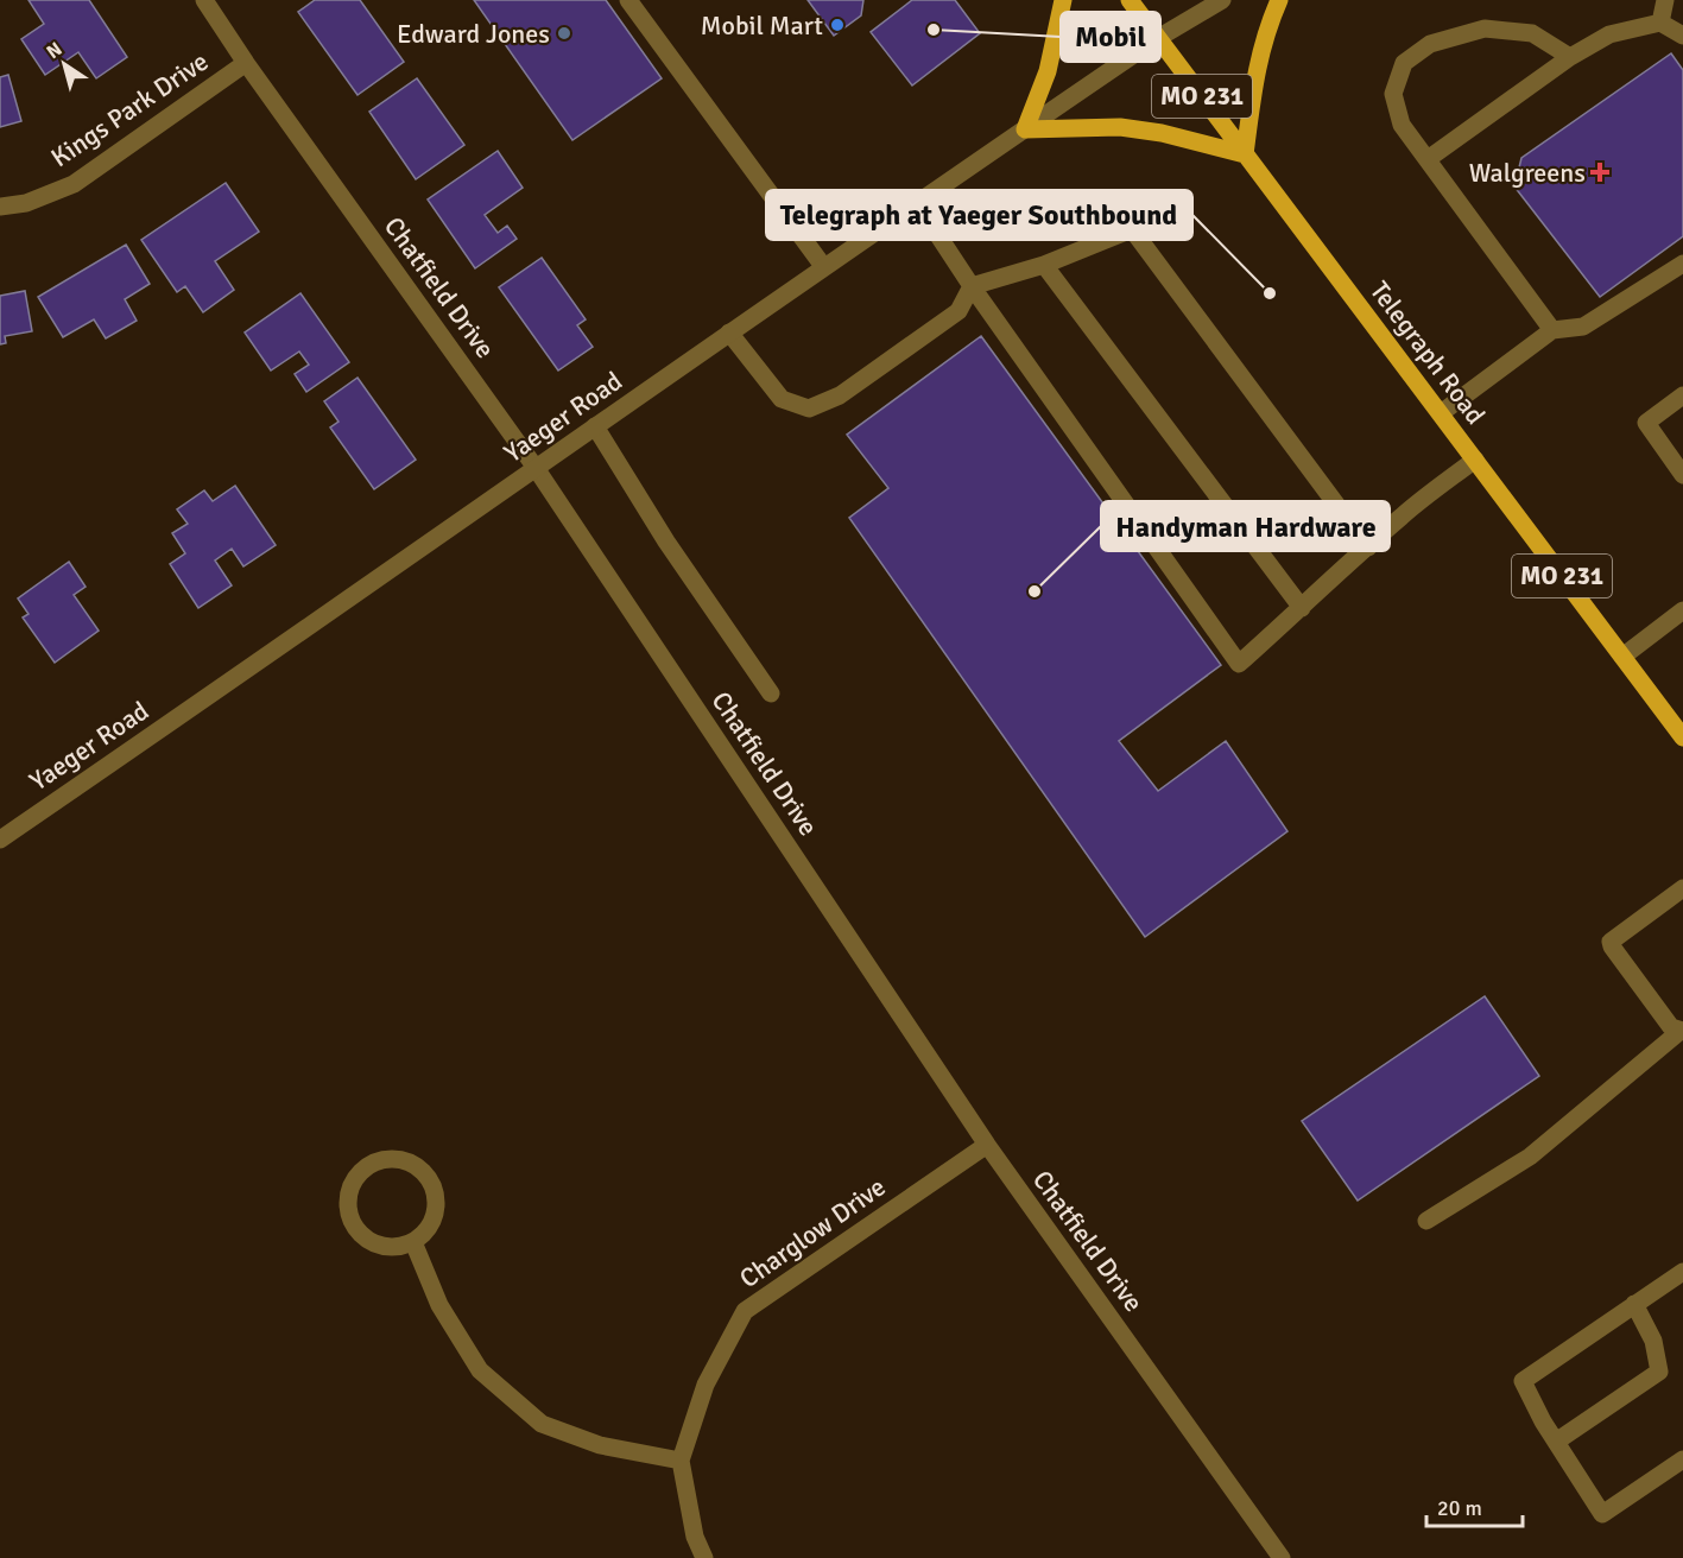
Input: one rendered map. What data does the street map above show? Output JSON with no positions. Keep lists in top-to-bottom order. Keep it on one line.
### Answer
{"streets":{"main road":["MO 231","Telegraph Road"],"street":["Kings Park Drive","Chatfield Drive","Yaeger Road","Charglow Drive"]},"crossings":[["Kings Park Drive","Chatfield Drive"],["Chatfield Drive","Yaeger Road"],["Chatfield Drive","Charglow Drive"],["Telegraph Road","Yaeger Road"]],"places":{"other":["Mobil Mart","Mobil","Edward Jones","Telegraph at Yaeger Southbound","Handyman Hardware"],"health":["Walgreens"]},"scale_bar":"20 m","north":"top left"}
